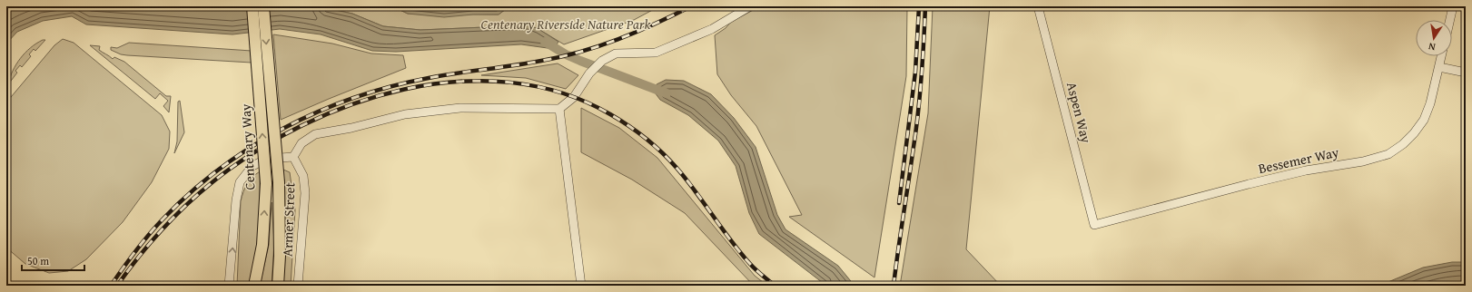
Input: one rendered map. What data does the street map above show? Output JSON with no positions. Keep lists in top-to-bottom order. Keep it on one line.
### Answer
{"streets":{"main road":["Centenary Way"],"street":["Aspen Way","Bessemer Way","Armer Street"]},"crossings":[["Aspen Way","Bessemer Way"]],"parks":["Centenary Riverside Nature Park"],"scale_bar":"50 m","north":"bottom"}
